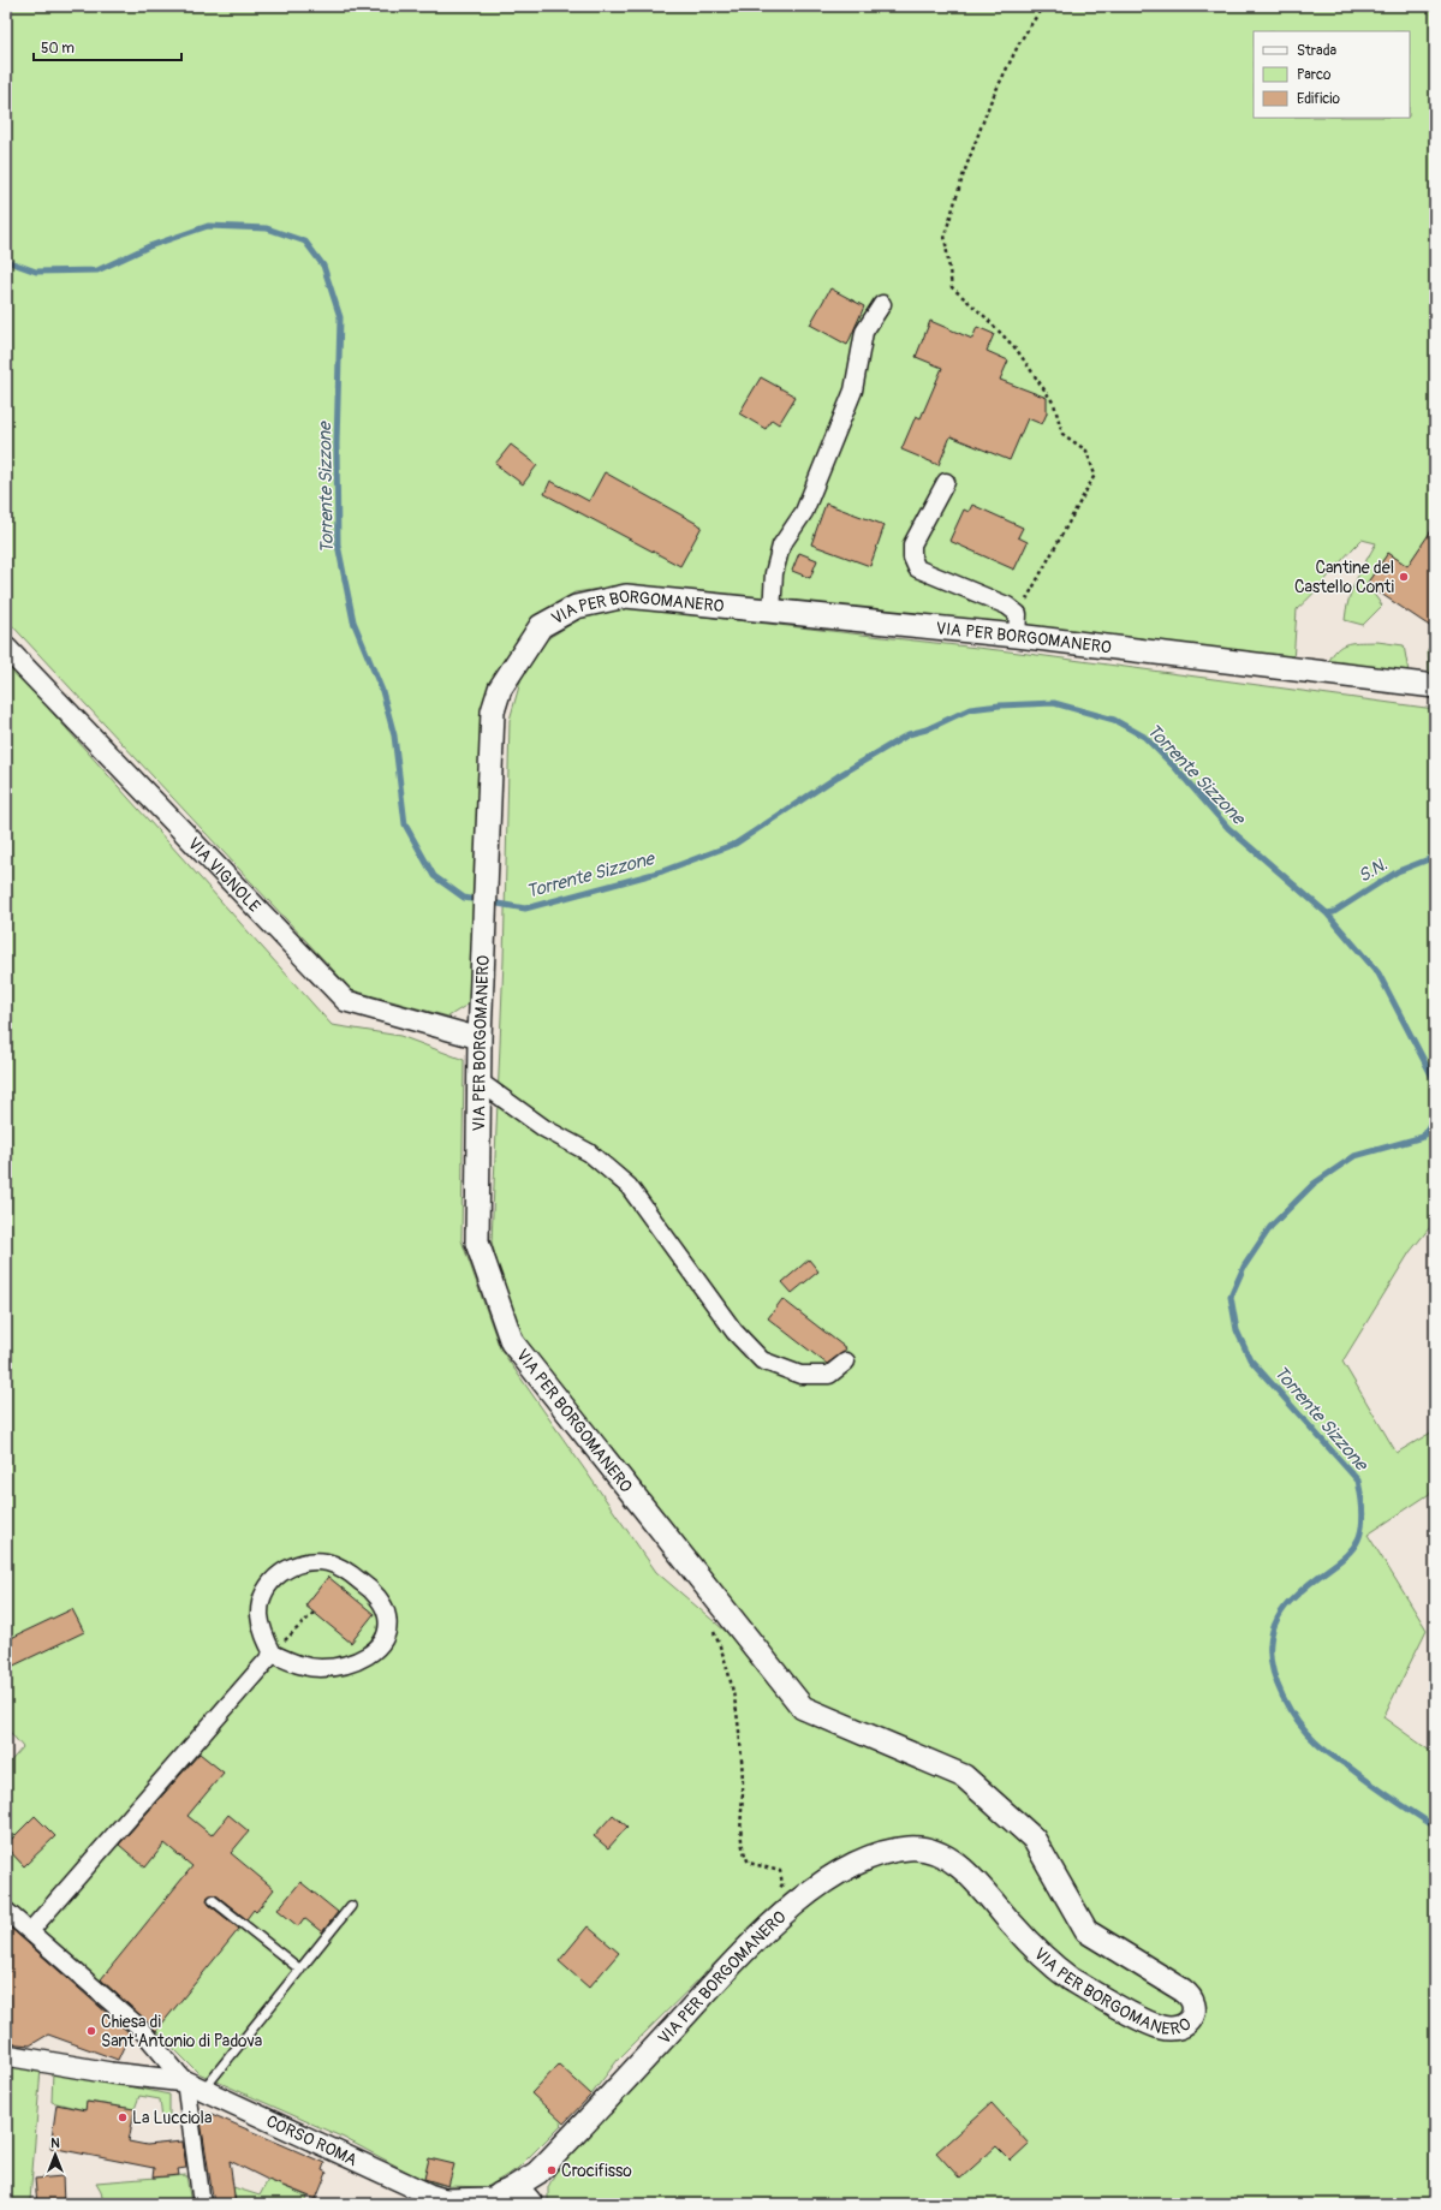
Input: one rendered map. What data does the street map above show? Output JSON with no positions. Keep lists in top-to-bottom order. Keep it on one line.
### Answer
{"streets":{"main road":["VIA PER BORGOMANERO"],"street":["VIA VIGNOLE","CORSO ROMA"]},"crossings":[["VIA PER BORGOMANERO","VIA VIGNOLE"],["VIA PER BORGOMANERO","CORSO ROMA"]],"water":["Torrente Sizzone","S.N."],"places":["Cantine del Castello Conti","Chiesa di Sant'Antonio di Padova","La Lucciola","Crocifisso"],"legend":["Strada","Parco","Edificio"],"scale_bar":"50 m","north":"top"}
